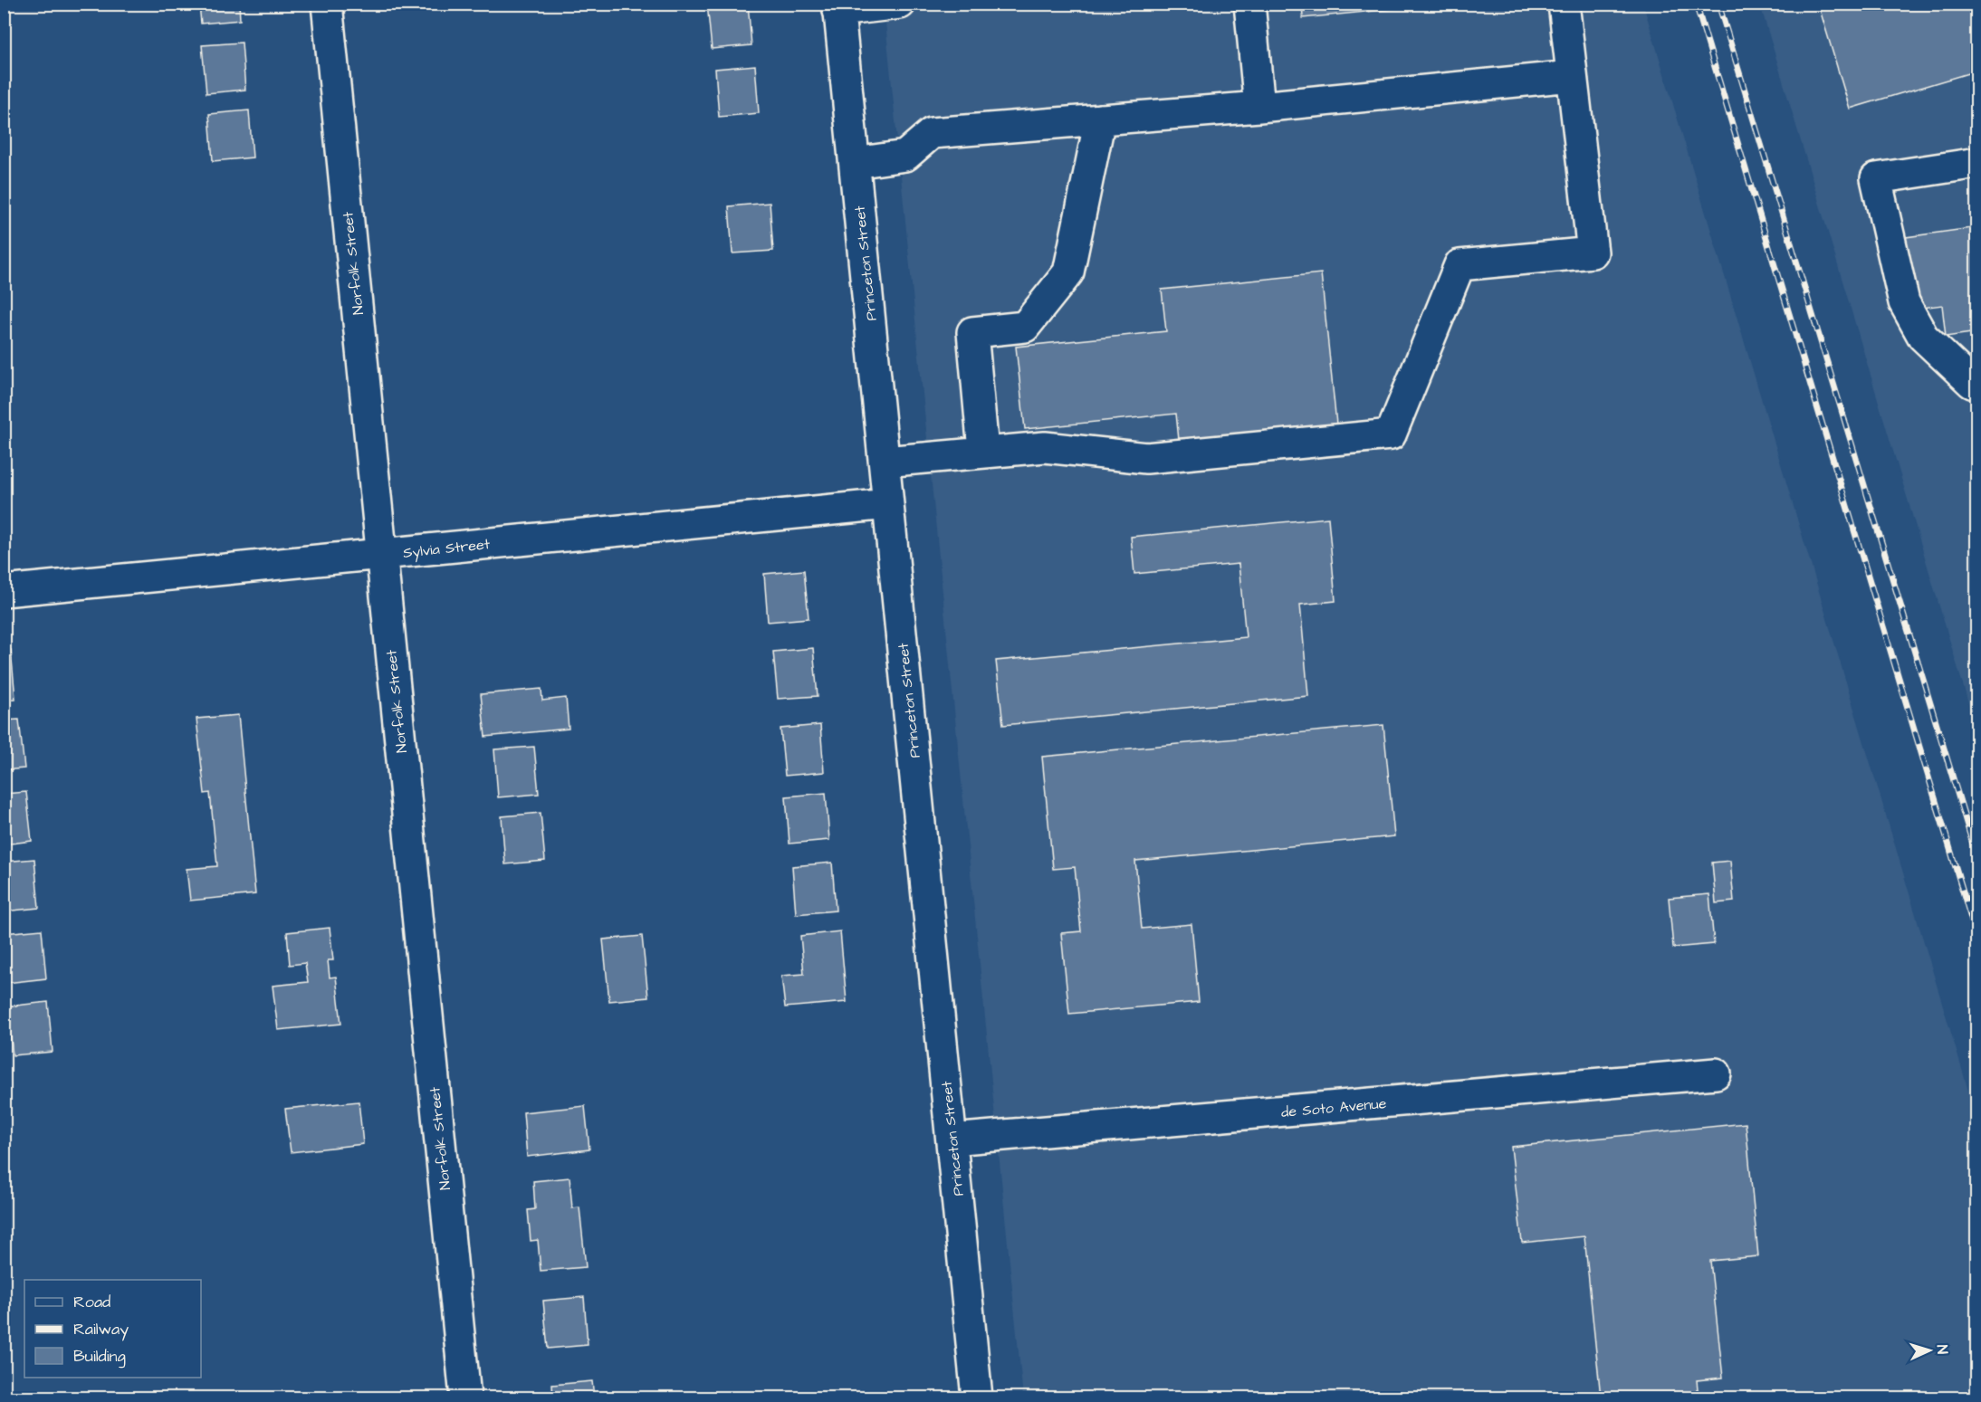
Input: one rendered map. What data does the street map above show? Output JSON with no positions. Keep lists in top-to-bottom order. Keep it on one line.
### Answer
{"streets":{"street":["Norfolk Street","Princeton Street","Sylvia Street","de Soto Avenue"]},"crossings":[["Norfolk Street","Sylvia Street"],["Princeton Street","Sylvia Street"],["Princeton Street","de Soto Avenue"]],"legend":["Road","Railway","Building"],"north":"right"}
